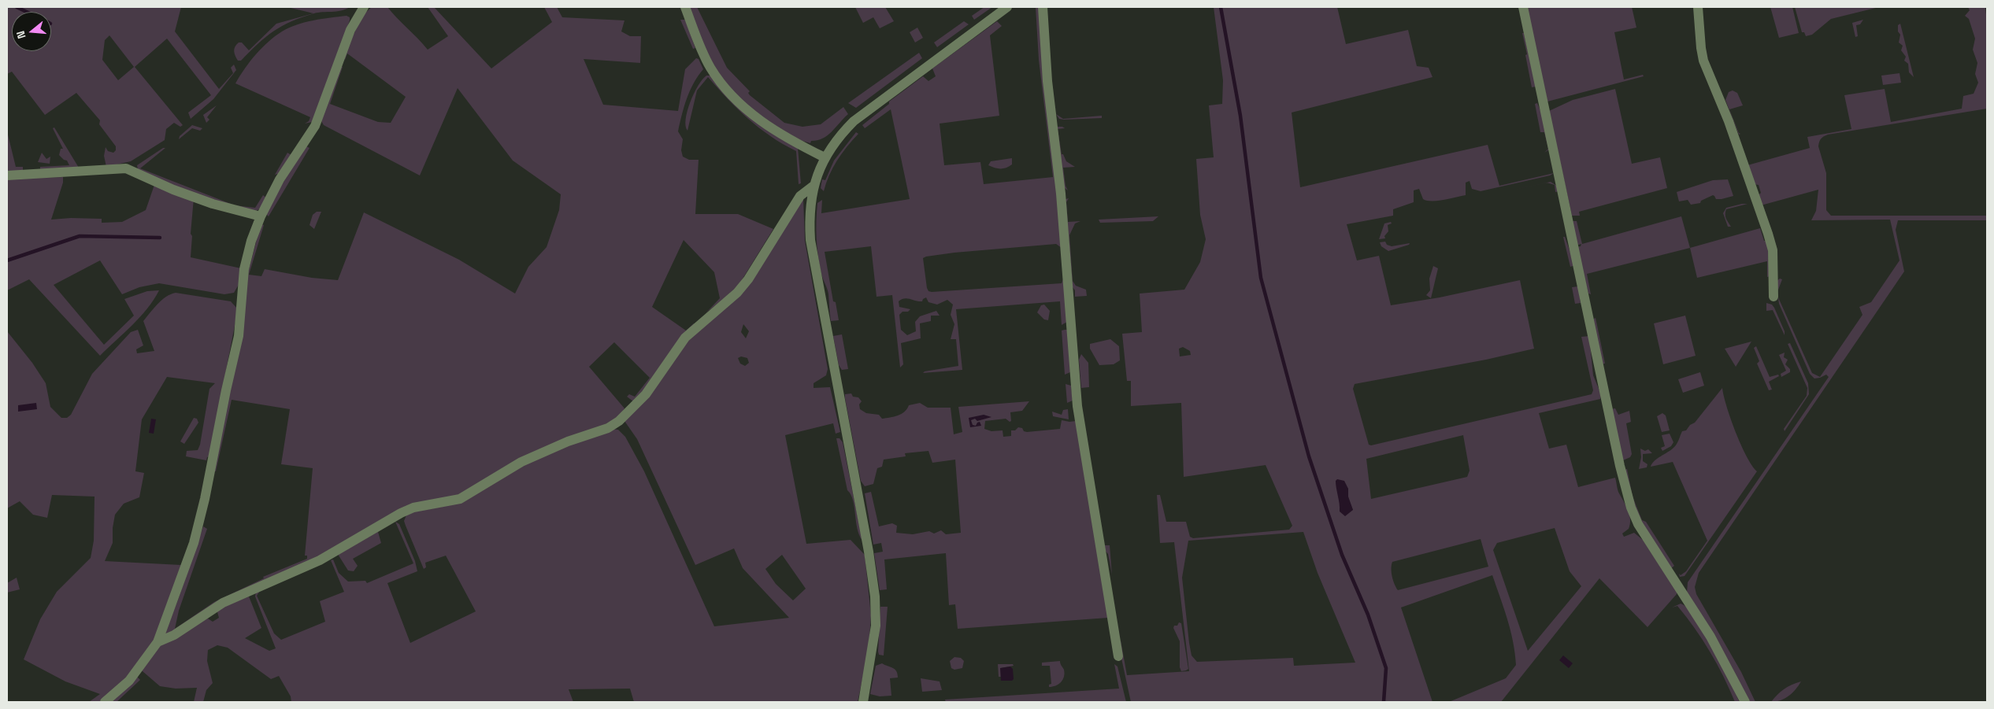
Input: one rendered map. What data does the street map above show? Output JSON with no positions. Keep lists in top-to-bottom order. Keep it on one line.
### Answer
{"north":"left"}
